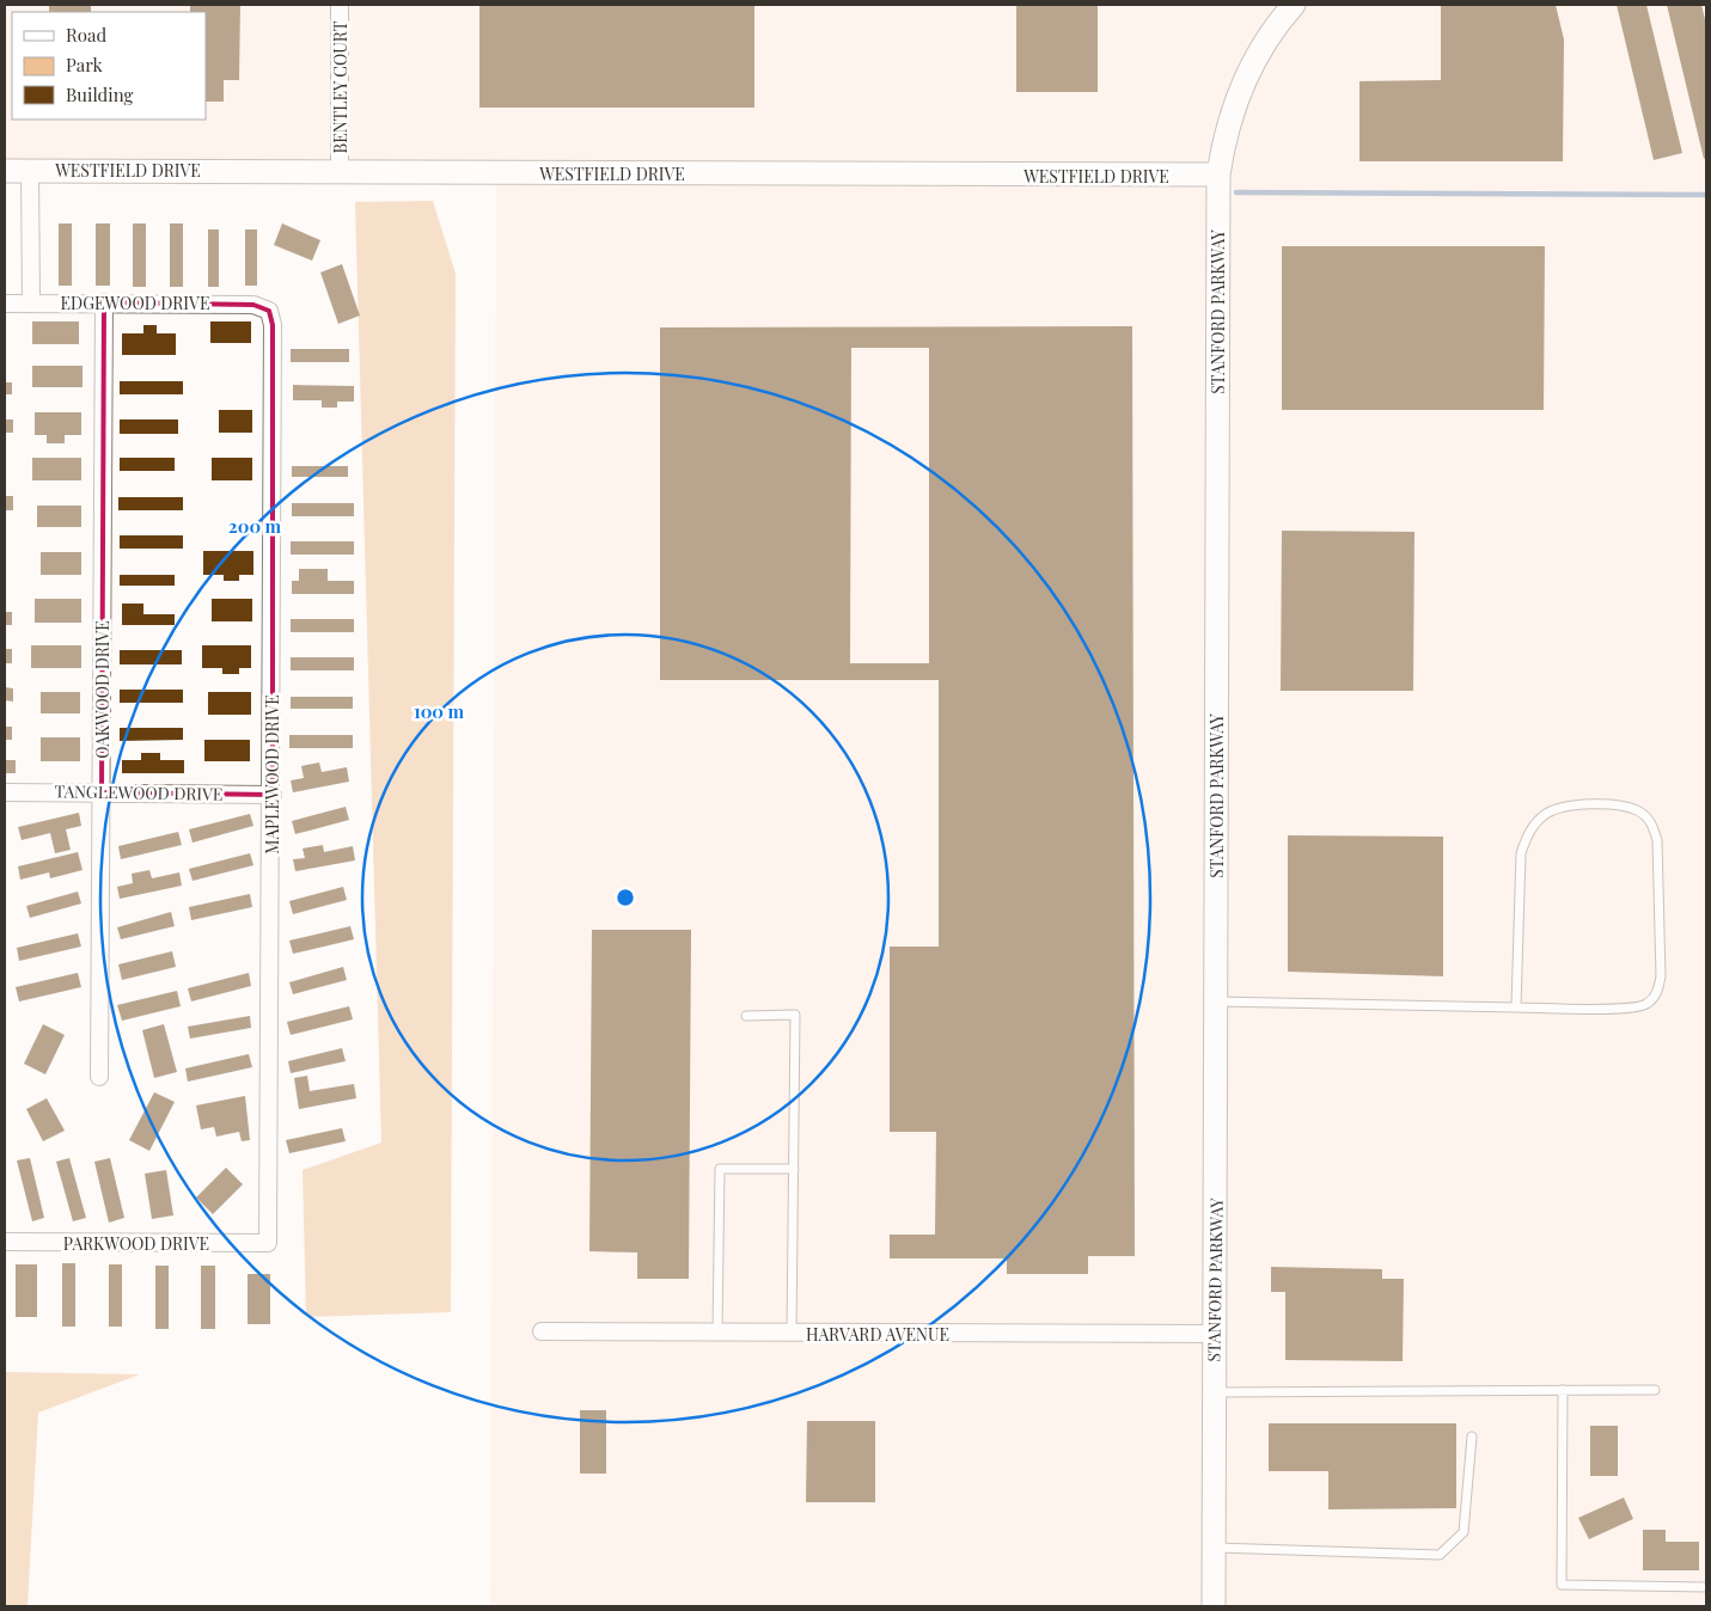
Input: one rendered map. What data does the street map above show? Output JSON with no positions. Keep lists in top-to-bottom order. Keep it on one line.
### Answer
{"streets":{"street":["BENTLEY COURT","WESTFIELD DRIVE","EDGEWOOD DRIVE","STANFORD PARKWAY","OAKWOOD DRIVE","MAPLEWOOD DRIVE","TANGLEWOOD DRIVE","PARKWOOD DRIVE","HARVARD AVENUE"]},"crossings":[["BENTLEY COURT","WESTFIELD DRIVE"],["WESTFIELD DRIVE","STANFORD PARKWAY"],["EDGEWOOD DRIVE","OAKWOOD DRIVE"],["EDGEWOOD DRIVE","MAPLEWOOD DRIVE"],["STANFORD PARKWAY","HARVARD AVENUE"],["OAKWOOD DRIVE","TANGLEWOOD DRIVE"],["MAPLEWOOD DRIVE","TANGLEWOOD DRIVE"],["MAPLEWOOD DRIVE","PARKWOOD DRIVE"]],"legend":["Road","Park","Building"],"rings":["200 m","100 m"]}
